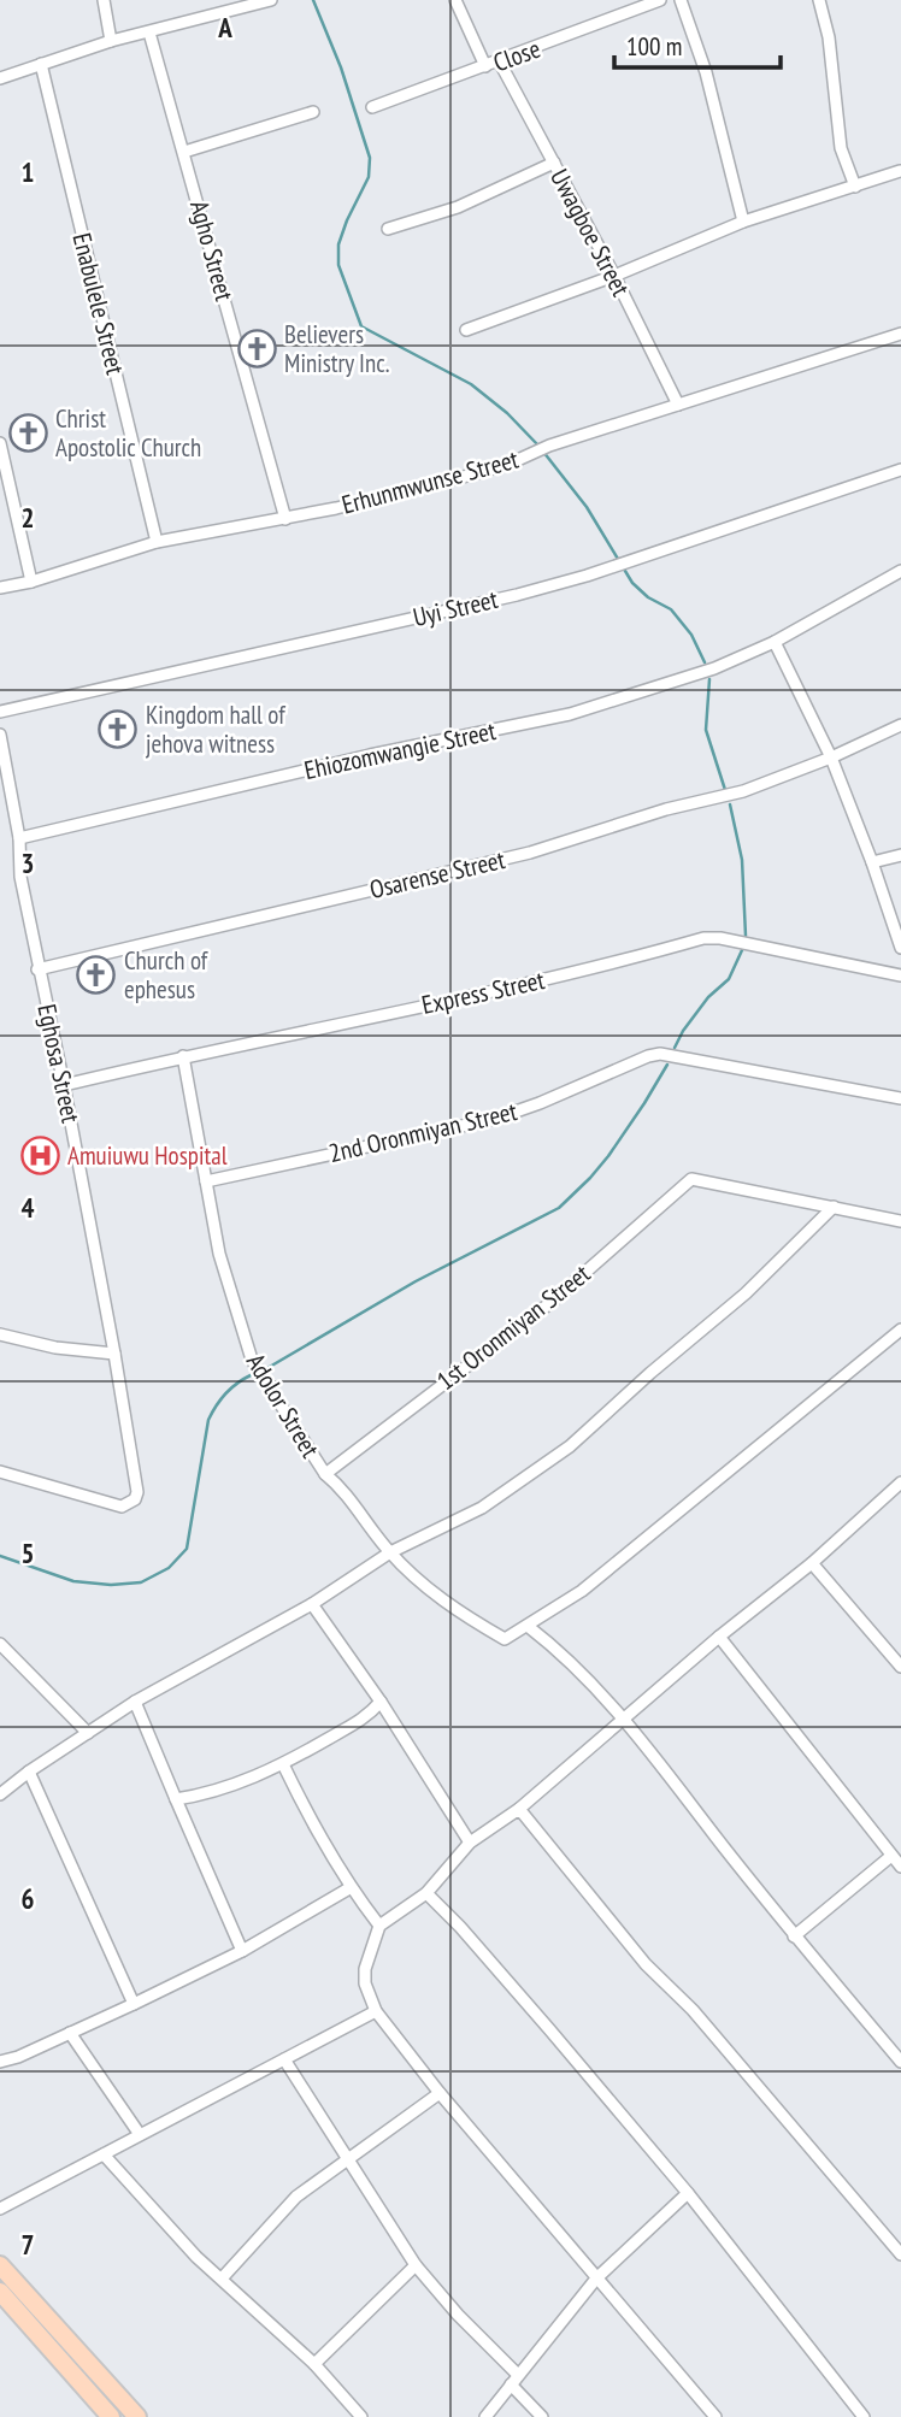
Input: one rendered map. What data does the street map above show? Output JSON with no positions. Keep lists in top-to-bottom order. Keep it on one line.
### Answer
{"streets":{"street":["Close","Uwagboe Street","Agho Street","Enabulele Street","Erhunmwunse Street","Uyi Street","Ehiozomwangie Street","Osarense Street","Express Street","Eghosa Street","2nd Oronmiyan Street","1st Oronmiyan Street","Adolor Street"]},"crossings":[["Close","Uwagboe Street"],["Uwagboe Street","Erhunmwunse Street"],["Agho Street","Erhunmwunse Street"],["Enabulele Street","Erhunmwunse Street"],["Ehiozomwangie Street","Eghosa Street"],["Osarense Street","Eghosa Street"],["Express Street","Eghosa Street"],["Express Street","Adolor Street"],["2nd Oronmiyan Street","Adolor Street"],["1st Oronmiyan Street","Adolor Street"]],"places":{"church":["Believers Ministry Inc.","Christ Apostolic Church","Kingdom hall of jehova witness","Church of ephesus"],"hospital":["Amuiuwu Hospital"]},"scale_bar":"100 m","grid":{"columns":["A"],"rows":["1","2","3","4","5","6","7"]}}
